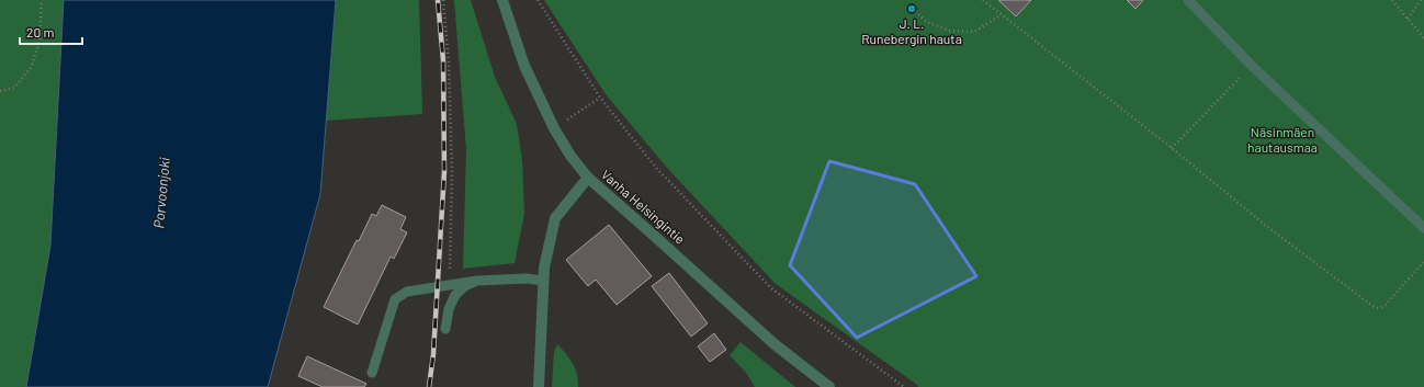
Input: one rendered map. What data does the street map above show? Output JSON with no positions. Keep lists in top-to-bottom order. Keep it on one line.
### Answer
{"streets":{"street":["Vanha Helsingintie"]},"water":["Porvoonjoki"],"parks":["Näsinmäen hautausmaa"],"places":["J. L. Runebergin hauta"],"scale_bar":"20 m"}
